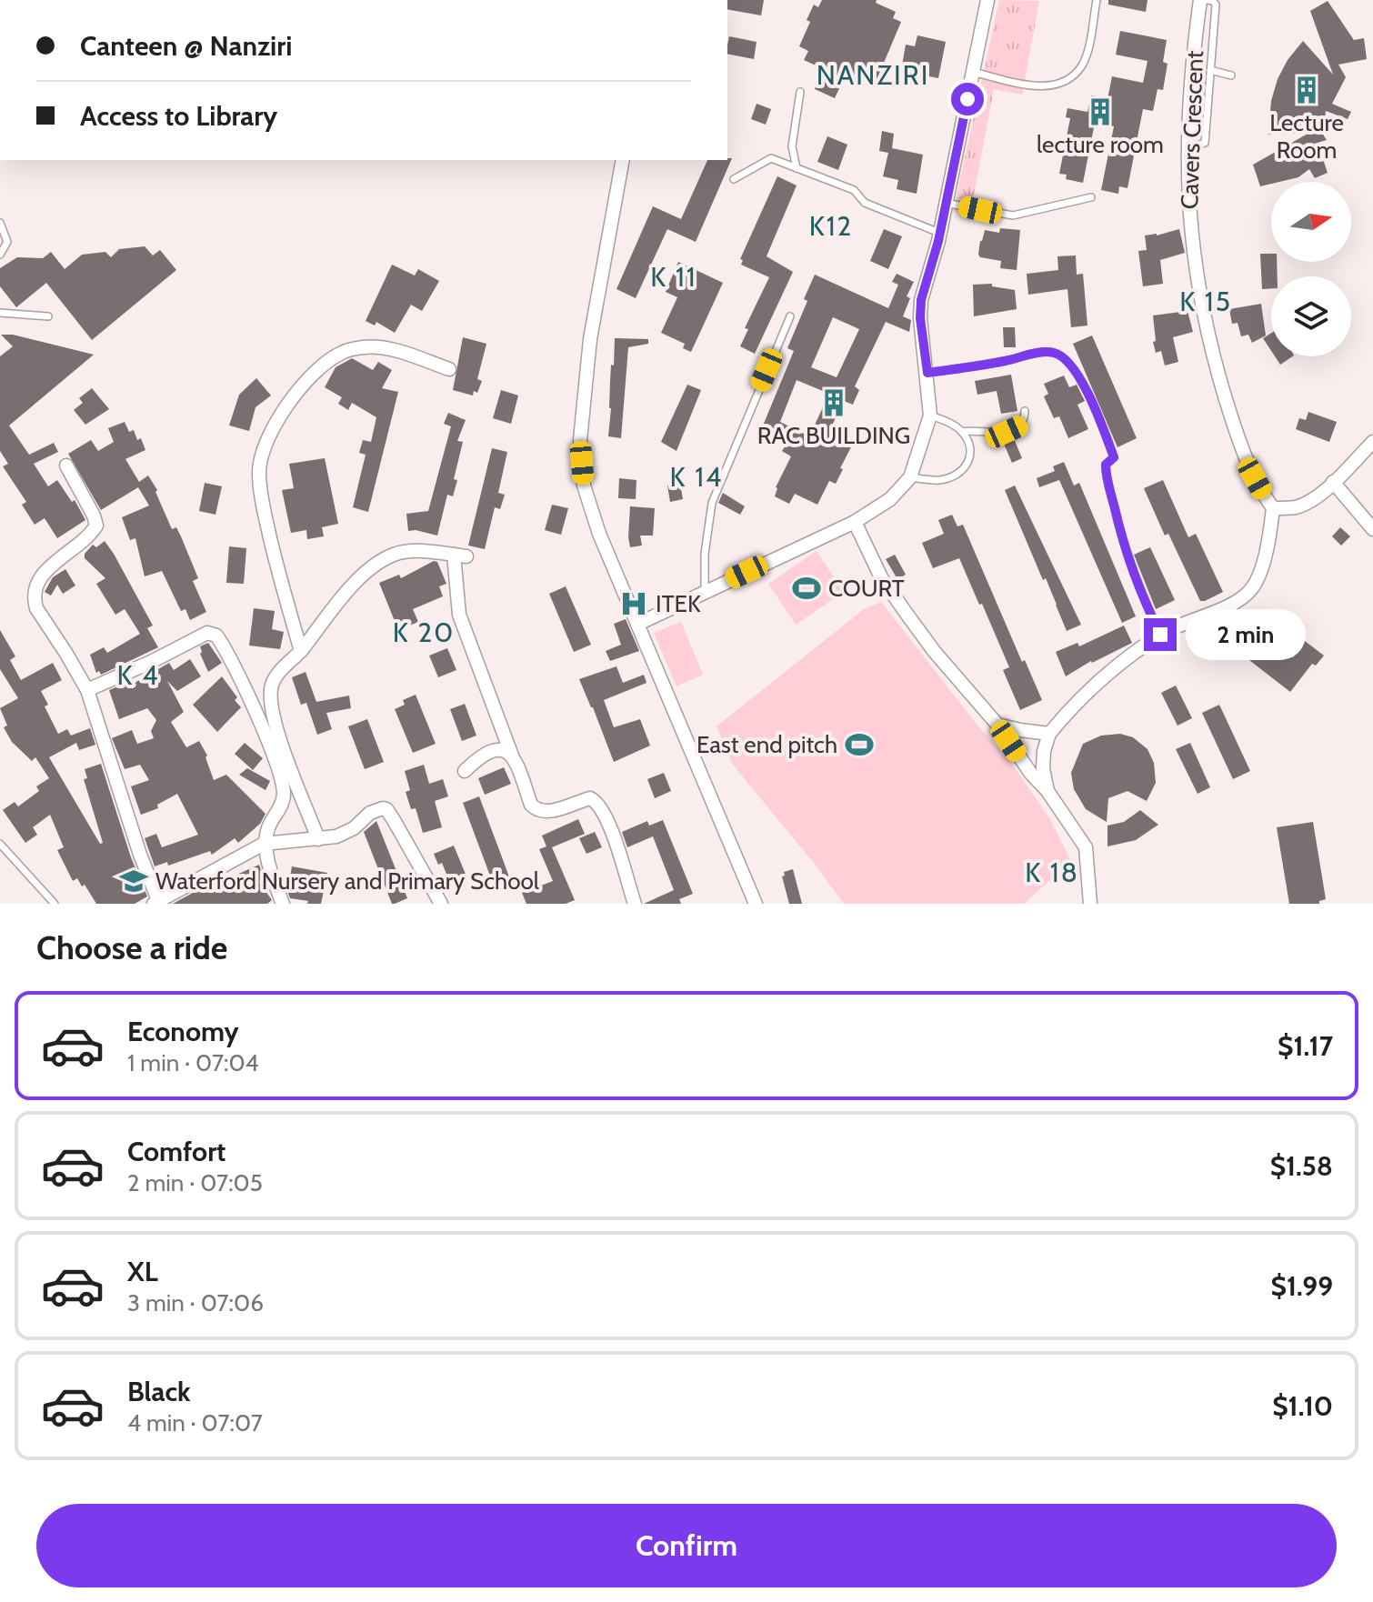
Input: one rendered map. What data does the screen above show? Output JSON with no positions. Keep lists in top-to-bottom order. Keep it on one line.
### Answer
{"streets":{"street":["Cavers Crescent"]},"districts":["NANZIRI","K12","K 11","K 15","K 14","K 20","K 4","K 18"],"places":{"building":["Lecture Room","lecture room","RAC BUILDING"],"sports":["COURT","East end pitch"],"hospital":["ITEK"],"school or university":["Waterford Nursery and Primary School"]},"north":"right","page":{"banner":["Canteen @ Nanziri","Access to Library"],"bubble":"2 min","heading":"Choose a ride","list":[{"name":"Economy","note":"1 min · 07:04","value":"$1.17"},{"name":"Comfort","note":"2 min · 07:05","value":"$1.58"},{"name":"XL","note":"3 min · 07:06","value":"$1.99"},{"name":"Black","note":"4 min · 07:07","value":"$1.10"}],"buttons":"Confirm"}}
